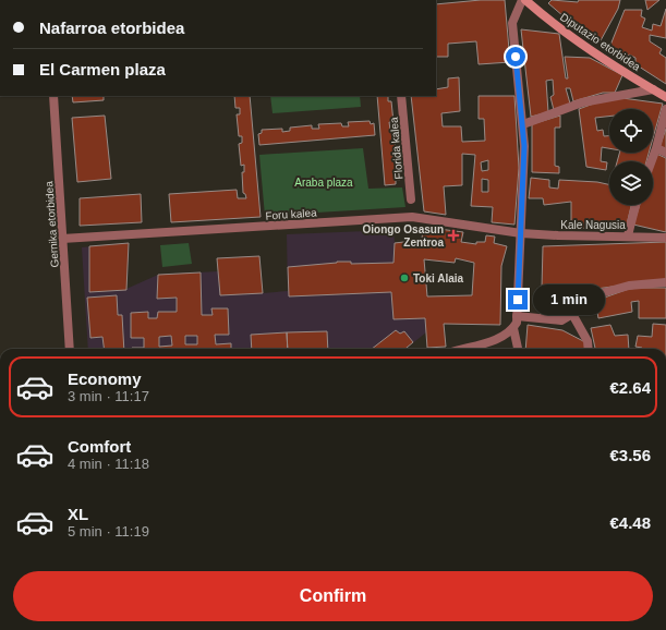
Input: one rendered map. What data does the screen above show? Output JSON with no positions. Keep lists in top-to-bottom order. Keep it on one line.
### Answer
{"streets":{"main road":["Diputazio etorbidea"],"street":["Florida kalea","Foru kalea","Gernika etorbidea","Kale Nagusia"]},"crossings":[["Foru kalea","Gernika etorbidea"],["Foru kalea","Kale Nagusia"]],"parks":["Araba plaza"],"places":{"health":["Oiongo Osasun Zentroa"],"other":["Toki Alaia"]},"page":{"banner":["Nafarroa etorbidea","El Carmen plaza"],"bubble":"1 min","list":[{"name":"Economy","note":"3 min · 11:17","value":"€2.64"},{"name":"Comfort","note":"4 min · 11:18","value":"€3.56"},{"name":"XL","note":"5 min · 11:19","value":"€4.48"}],"buttons":"Confirm"}}
